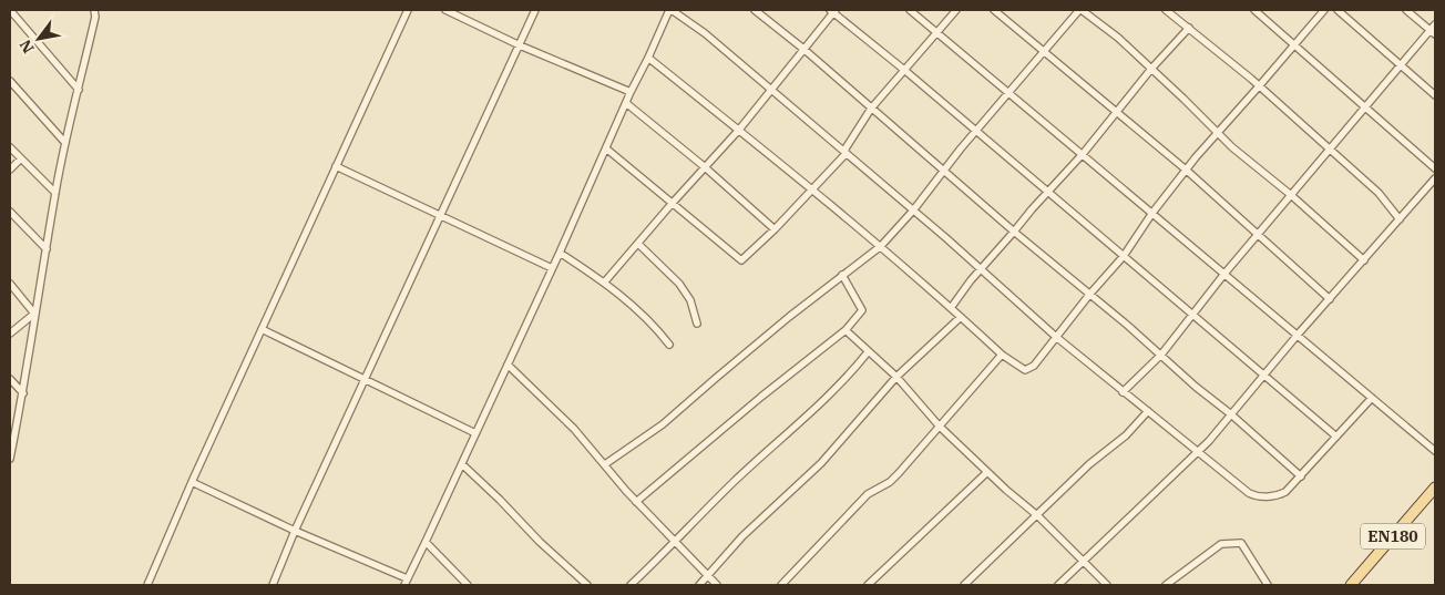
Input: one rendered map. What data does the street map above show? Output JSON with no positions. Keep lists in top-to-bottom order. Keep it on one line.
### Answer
{"streets":{"main road":["EN180"]},"north":"bottom left"}
